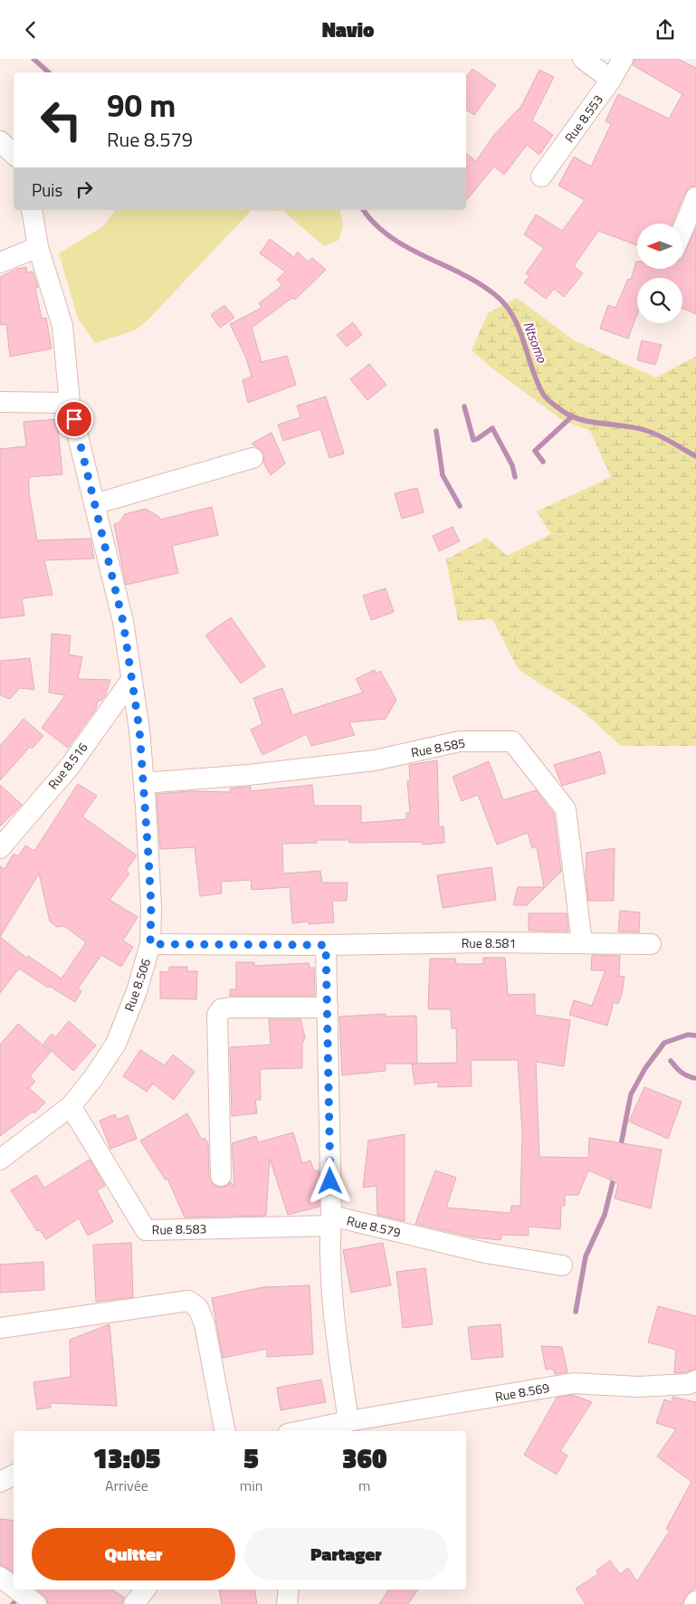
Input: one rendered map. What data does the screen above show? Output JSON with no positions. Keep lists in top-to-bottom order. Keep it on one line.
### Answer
{"streets":{"street":["Rue 8.553","Rue 8.585","Rue 8.516","Rue 8.581","Rue 8.506","Rue 8.579","Rue 8.583","Rue 8.569"]},"crossings":[["Rue 8.585","Rue 8.581"],["Rue 8.585","Rue 8.506"],["Rue 8.516","Rue 8.506"],["Rue 8.581","Rue 8.579"],["Rue 8.506","Rue 8.583"],["Rue 8.579","Rue 8.583"]],"water":["Ntsomo"],"north":"left","page":{"header":"Navio","turn":["90 m","Rue 8.579"],"then":"Puis","eta":["13:05","Arrivée","5","min","360","m"],"buttons":["Quitter","Partager"]}}
